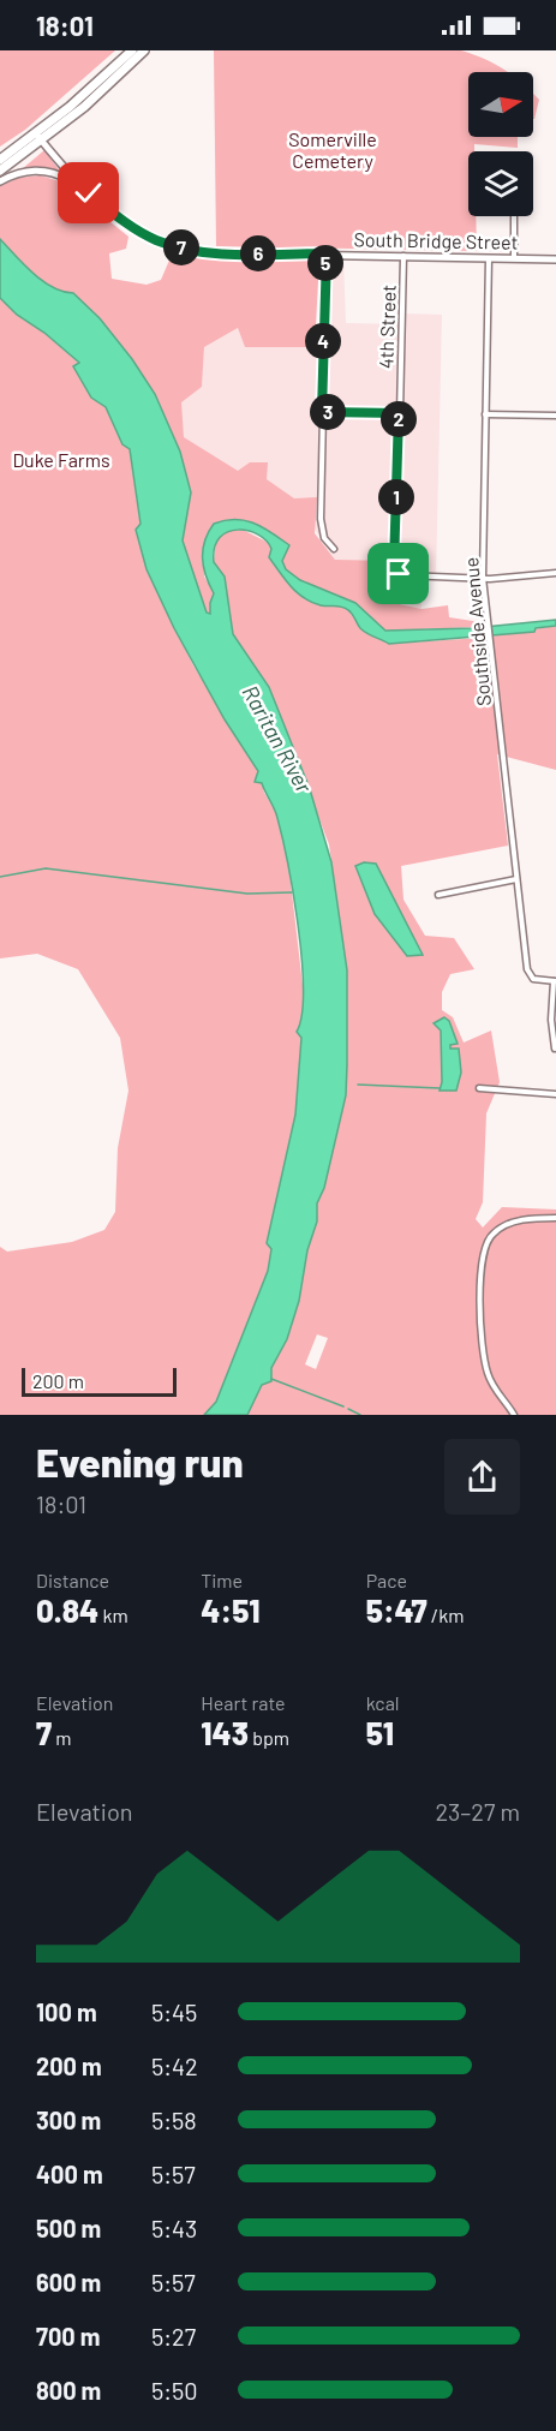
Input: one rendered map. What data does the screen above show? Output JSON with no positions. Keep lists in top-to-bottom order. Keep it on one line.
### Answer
{"streets":{"street":["South Bridge Street","4th Street","Southside Avenue"]},"crossings":[["South Bridge Street","4th Street"],["South Bridge Street","Southside Avenue"],["4th Street","Southside Avenue"]],"water":["Raritan River"],"parks":["Somerville Cemetery","Duke Farms"],"scale_bar":"200 m","north":"right","page":{"status":"18:01","pins":["7","6","5","4","3","2","1"],"scale":"200 m","heading":["Evening run","18:01"],"stats":[["Distance","0.84 km"],["Time","4:51"],["Pace","5:47 /km"],["Elevation","7 m"],["Heart rate","143 bpm"],["kcal","51"]],"chart":["Elevation","23–27 m"],"list":[{"name":"100 m","note":"5:45"},{"name":"200 m","note":"5:42"},{"name":"300 m","note":"5:58"},{"name":"400 m","note":"5:57"},{"name":"500 m","note":"5:43"},{"name":"600 m","note":"5:57"},{"name":"700 m","note":"5:27"},{"name":"800 m","note":"5:50"}]}}
